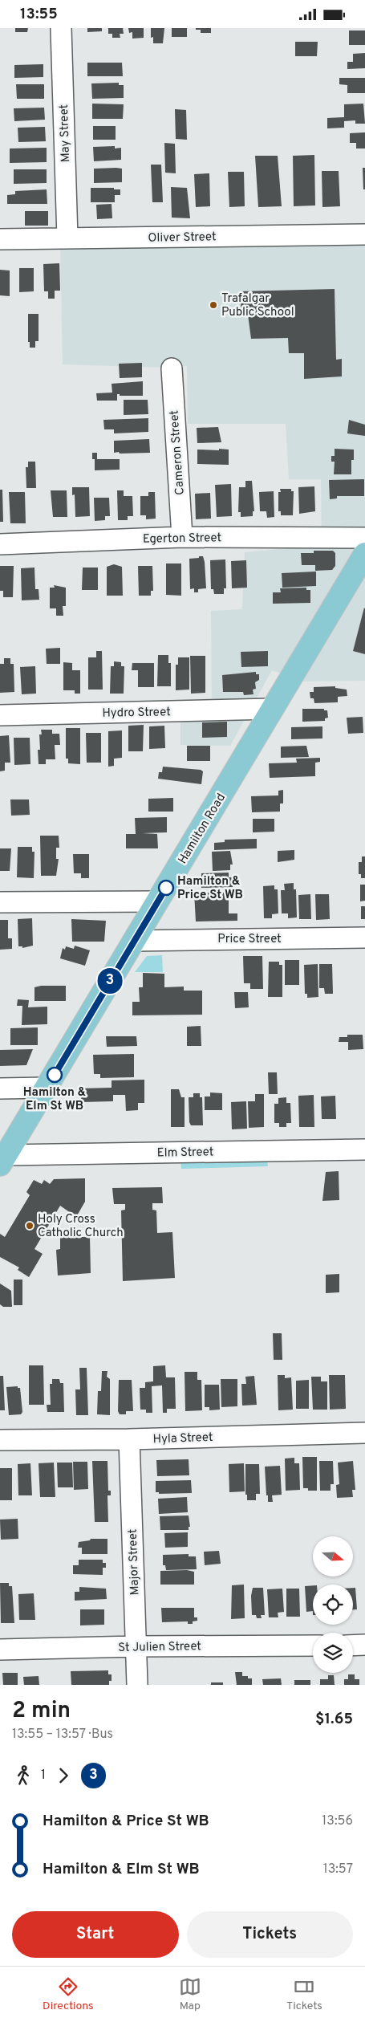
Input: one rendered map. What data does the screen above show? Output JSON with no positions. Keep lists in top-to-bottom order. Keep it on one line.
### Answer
{"streets":{"main road":["Hamilton Road"],"street":["May Street","Oliver Street","Cameron Street","Egerton Street","Hydro Street","Price Street","Elm Street","Hyla Street","Major Street","St Julien Street"]},"crossings":[["May Street","Oliver Street"],["Cameron Street","Egerton Street"],["Hydro Street","Hamilton Road"],["Hamilton Road","Price Street"],["Hamilton Road","Elm Street"],["Hyla Street","Major Street"],["Major Street","St Julien Street"]],"places":["Trafalgar Public School","Hamilton & Price St WB","Hamilton & Elm St WB","Holy Cross Catholic Church"],"lines":["bus line 3"],"north":"right","page":{"status":"13:55","on_map":"3","heading":["2 min","13:55 – 13:57 · Bus","$1.65"],"legs":["1","3"],"list":[{"name":"Hamilton & Price St WB","value":"13:56"},{"name":"Hamilton & Elm St WB","value":"13:57"}],"buttons":["Start","Tickets"],"tabs":["Directions","Map","Tickets"]}}
